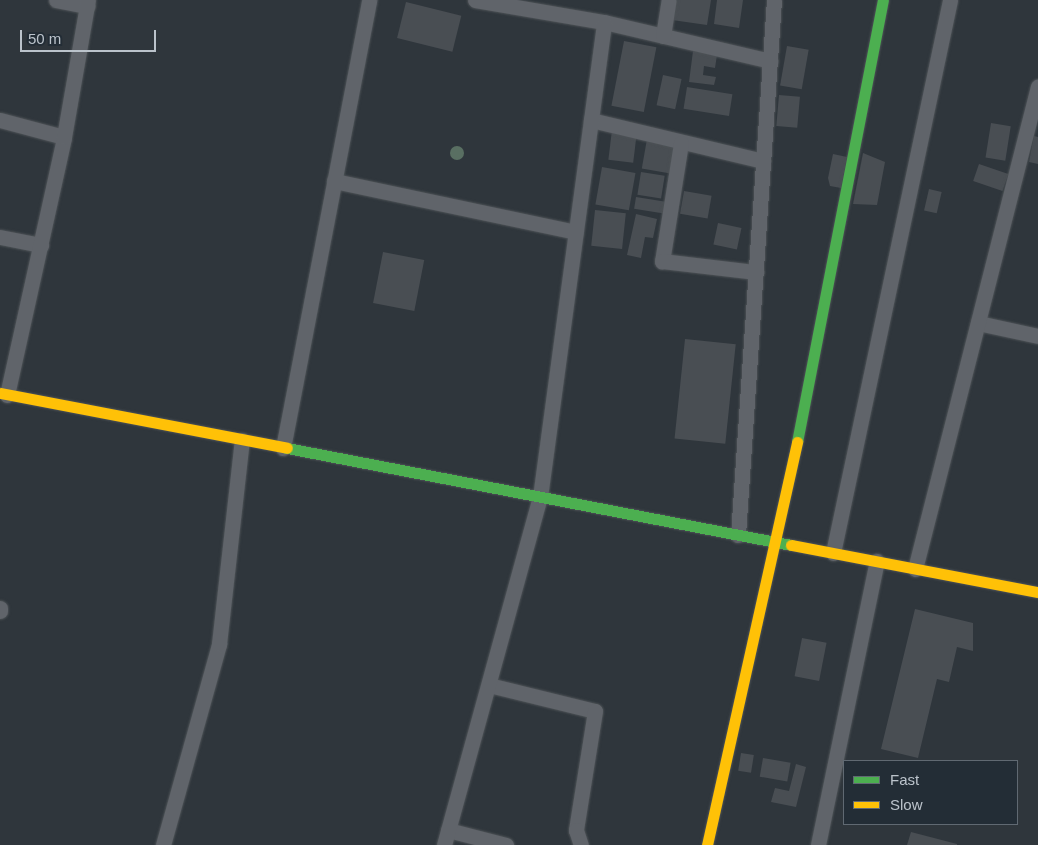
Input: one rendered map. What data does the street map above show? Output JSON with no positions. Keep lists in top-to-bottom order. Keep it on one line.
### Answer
{"legend":["Fast","Slow"],"scale_bar":"50 m"}
